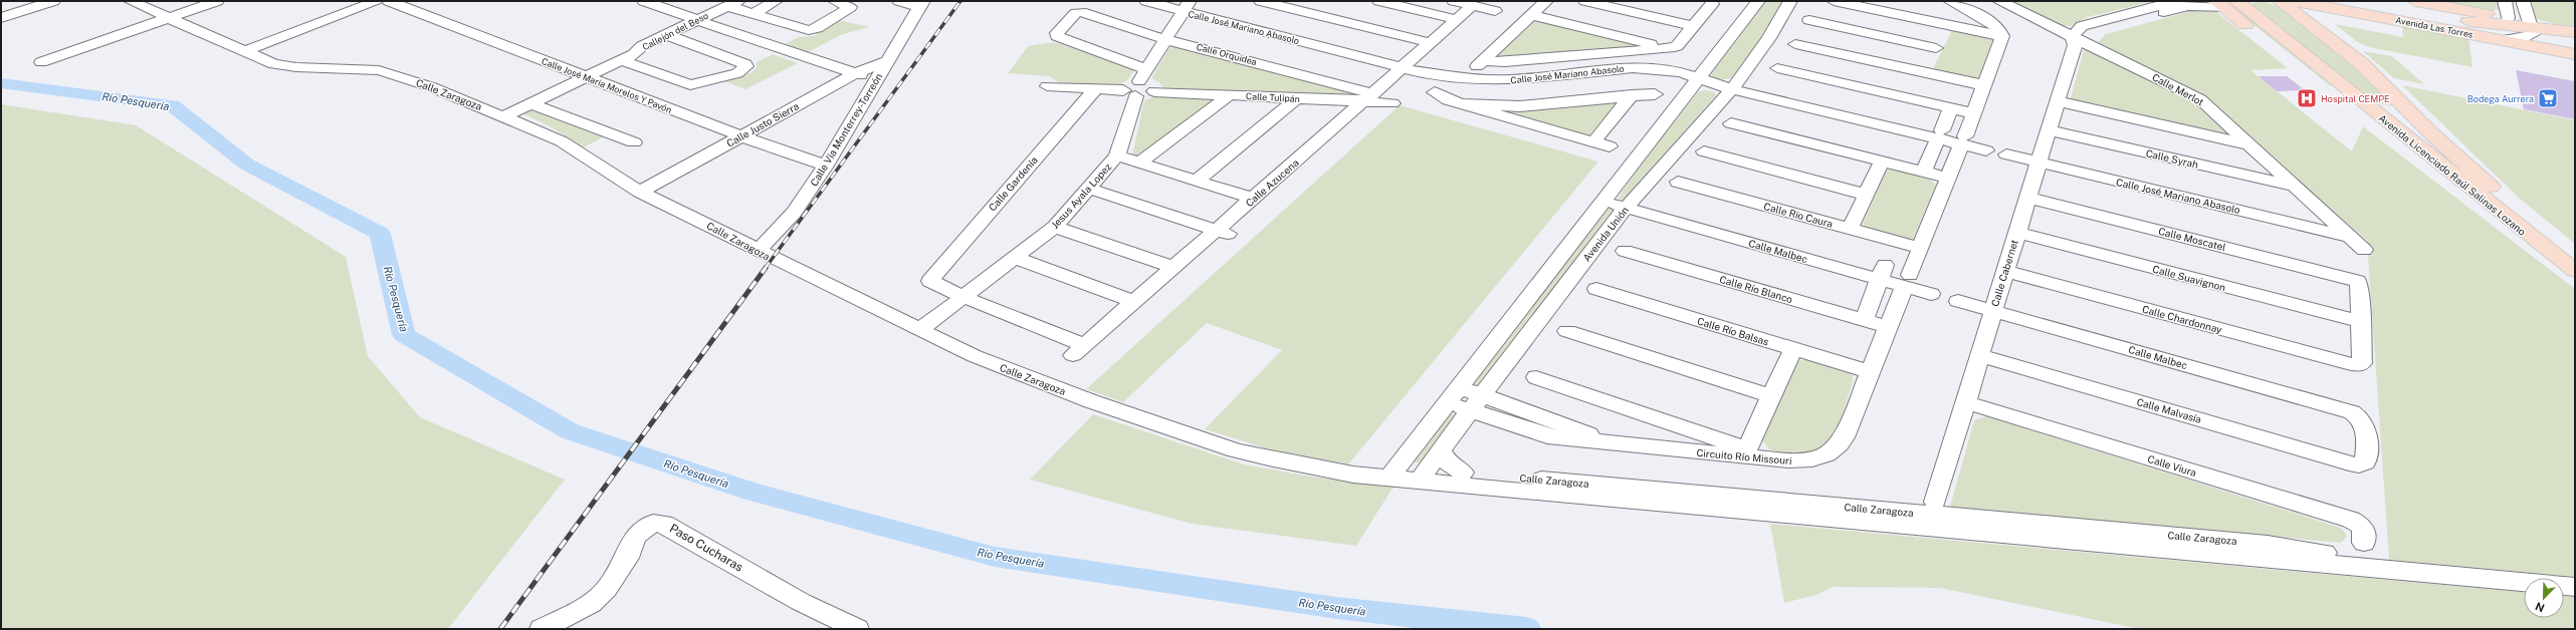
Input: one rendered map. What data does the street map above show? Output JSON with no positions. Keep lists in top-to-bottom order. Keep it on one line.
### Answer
{"streets":{"main road":["Avenida Las Torres","Avenida Licenciado Raúl Salinas Lozano"],"street":["Calle José Mariano Abasolo","Callejón del Beso","Calle Orquídea","Calle José María Morelos Y Pavón","Calle Merlot","Calle Zaragoza","Calle Tulipán","Calle Justo Sierra","Calle Vía Monterrey-Torreón","Calle Syrah","Calle Azucena","Calle Gardenía","Jesus Ayala Lopez","Calle Río Caura","Avenida Unión","Calle Moscatel","Calle Malbec","Calle Cabernet","Calle Suavignon","Calle Río Blanco","Calle Chardonnay","Calle Río Balsas","Calle Malvasía","Circuito Río Missouri","Calle Viura","Paso Cucharas"]},"crossings":[["Calle José Mariano Abasolo","Calle Merlot"],["Calle José Mariano Abasolo","Calle Azucena"],["Calle José Mariano Abasolo","Jesus Ayala Lopez"],["Calle José Mariano Abasolo","Avenida Unión"],["Calle José Mariano Abasolo","Calle Cabernet"],["Calle José Mariano Abasolo","Circuito Río Missouri"],["Callejón del Beso","Calle José María Morelos Y Pavón"],["Callejón del Beso","Calle Zaragoza"],["Calle Orquídea","Calle Tulipán"],["Calle Orquídea","Calle Azucena"],["Calle Orquídea","Jesus Ayala Lopez"],["Calle José María Morelos Y Pavón","Calle Justo Sierra"],["Calle José María Morelos Y Pavón","Calle Vía Monterrey-Torreón"],["Calle Merlot","Calle Syrah"],["Calle Merlot","Calle Cabernet"],["Calle Zaragoza","Calle Justo Sierra"],["Calle Zaragoza","Calle Vía Monterrey-Torreón"],["Calle Zaragoza","Jesus Ayala Lopez"],["Calle Zaragoza","Avenida Unión"],["Calle Zaragoza","Calle Cabernet"],["Calle Tulipán","Calle Azucena"],["Calle Tulipán","Jesus Ayala Lopez"],["Calle Justo Sierra","Calle Vía Monterrey-Torreón"],["Calle Syrah","Calle Cabernet"],["Calle Azucena","Calle Gardenía"],["Calle Azucena","Jesus Ayala Lopez"],["Calle Gardenía","Jesus Ayala Lopez"],["Calle Río Caura","Calle Malbec"],["Calle Río Caura","Circuito Río Missouri"],["Avenida Unión","Calle Malbec"],["Avenida Unión","Circuito Río Missouri"],["Calle Moscatel","Calle Cabernet"],["Calle Moscatel","Calle Suavignon"],["Calle Moscatel","Calle Chardonnay"],["Calle Malbec","Calle Cabernet"],["Calle Malbec","Calle Malvasía"],["Calle Malbec","Circuito Río Missouri"],["Calle Cabernet","Calle Suavignon"],["Calle Cabernet","Calle Chardonnay"],["Calle Cabernet","Calle Malvasía"],["Calle Cabernet","Calle Viura"],["Calle Suavignon","Calle Chardonnay"],["Calle Río Blanco","Circuito Río Missouri"],["Calle Río Balsas","Circuito Río Missouri"]],"water":["Río Pesquería"],"places":{"hospital":["Hospital CEMPE"],"supermarket":["Bodega Aurrera"]},"north":"bottom left"}
